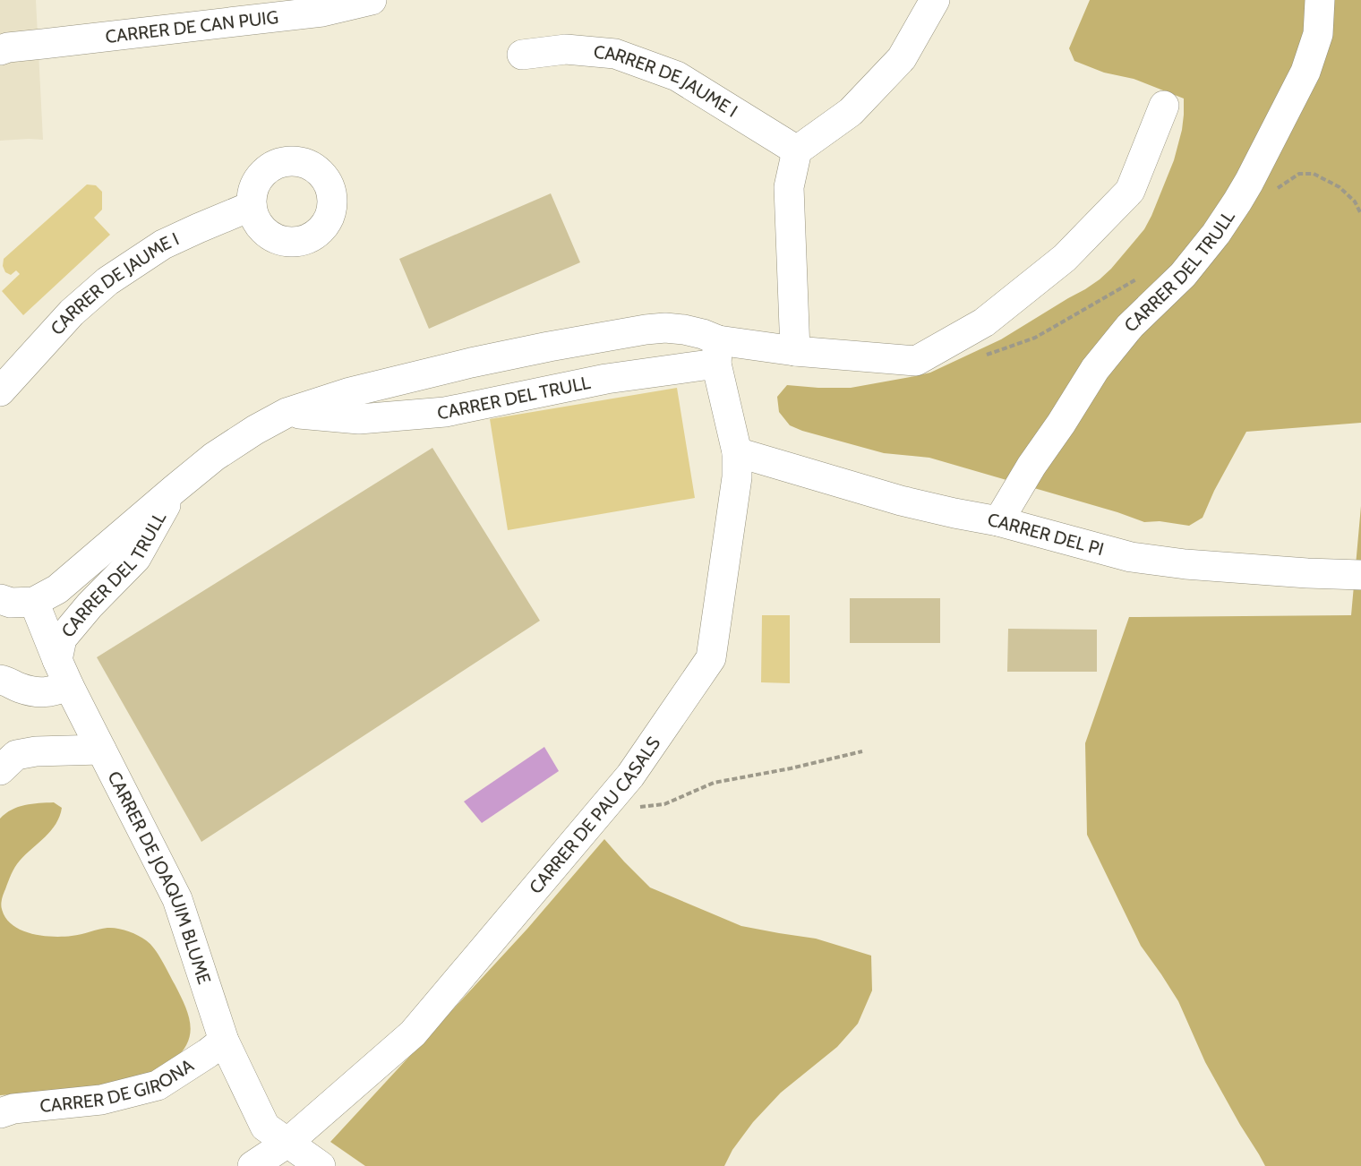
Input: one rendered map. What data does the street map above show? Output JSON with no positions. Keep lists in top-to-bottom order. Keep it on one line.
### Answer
{"streets":{"street":["CARRER DE CAN PUIG","CARRER DE JAUME I","CARRER DEL TRULL","CARRER DEL PI","CARRER DE PAU CASALS","CARRER DE JOAQUIM BLUME","CARRER DE GIRONA"]},"crossings":[["CARRER DEL TRULL","CARRER DEL PI"],["CARRER DEL TRULL","CARRER DE PAU CASALS"],["CARRER DEL TRULL","CARRER DE JOAQUIM BLUME"],["CARRER DEL PI","CARRER DE PAU CASALS"],["CARRER DE PAU CASALS","CARRER DE JOAQUIM BLUME"],["CARRER DE JOAQUIM BLUME","CARRER DE GIRONA"]]}
